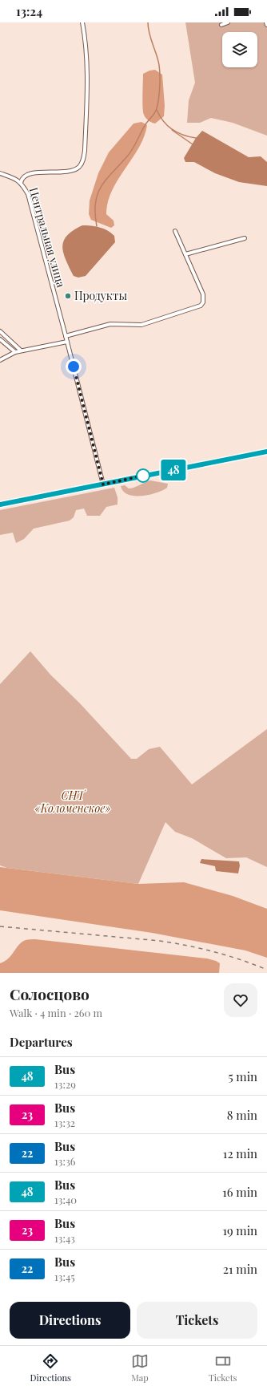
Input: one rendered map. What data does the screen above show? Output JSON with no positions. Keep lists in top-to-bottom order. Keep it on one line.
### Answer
{"streets":{"street":["Центральная улица"]},"parks":["СНТ «Коломенское»"],"places":["Продукты"],"lines":["bus line 48"],"page":{"status":"13:24","on_map":"48","heading":[["Солосцово","Walk · 4 min · 260 m"],"Departures"],"list":[{"mark":"48","name":"Bus","note":"13:29","value":"5 min"},{"mark":"23","name":"Bus","note":"13:32","value":"8 min"},{"mark":"22","name":"Bus","note":"13:36","value":"12 min"},{"mark":"48","name":"Bus","note":"13:40","value":"16 min"},{"mark":"23","name":"Bus","note":"13:43","value":"19 min"},{"mark":"22","name":"Bus","note":"13:45","value":"21 min"}],"buttons":["Directions","Tickets"],"tabs":["Directions","Map","Tickets"]}}
